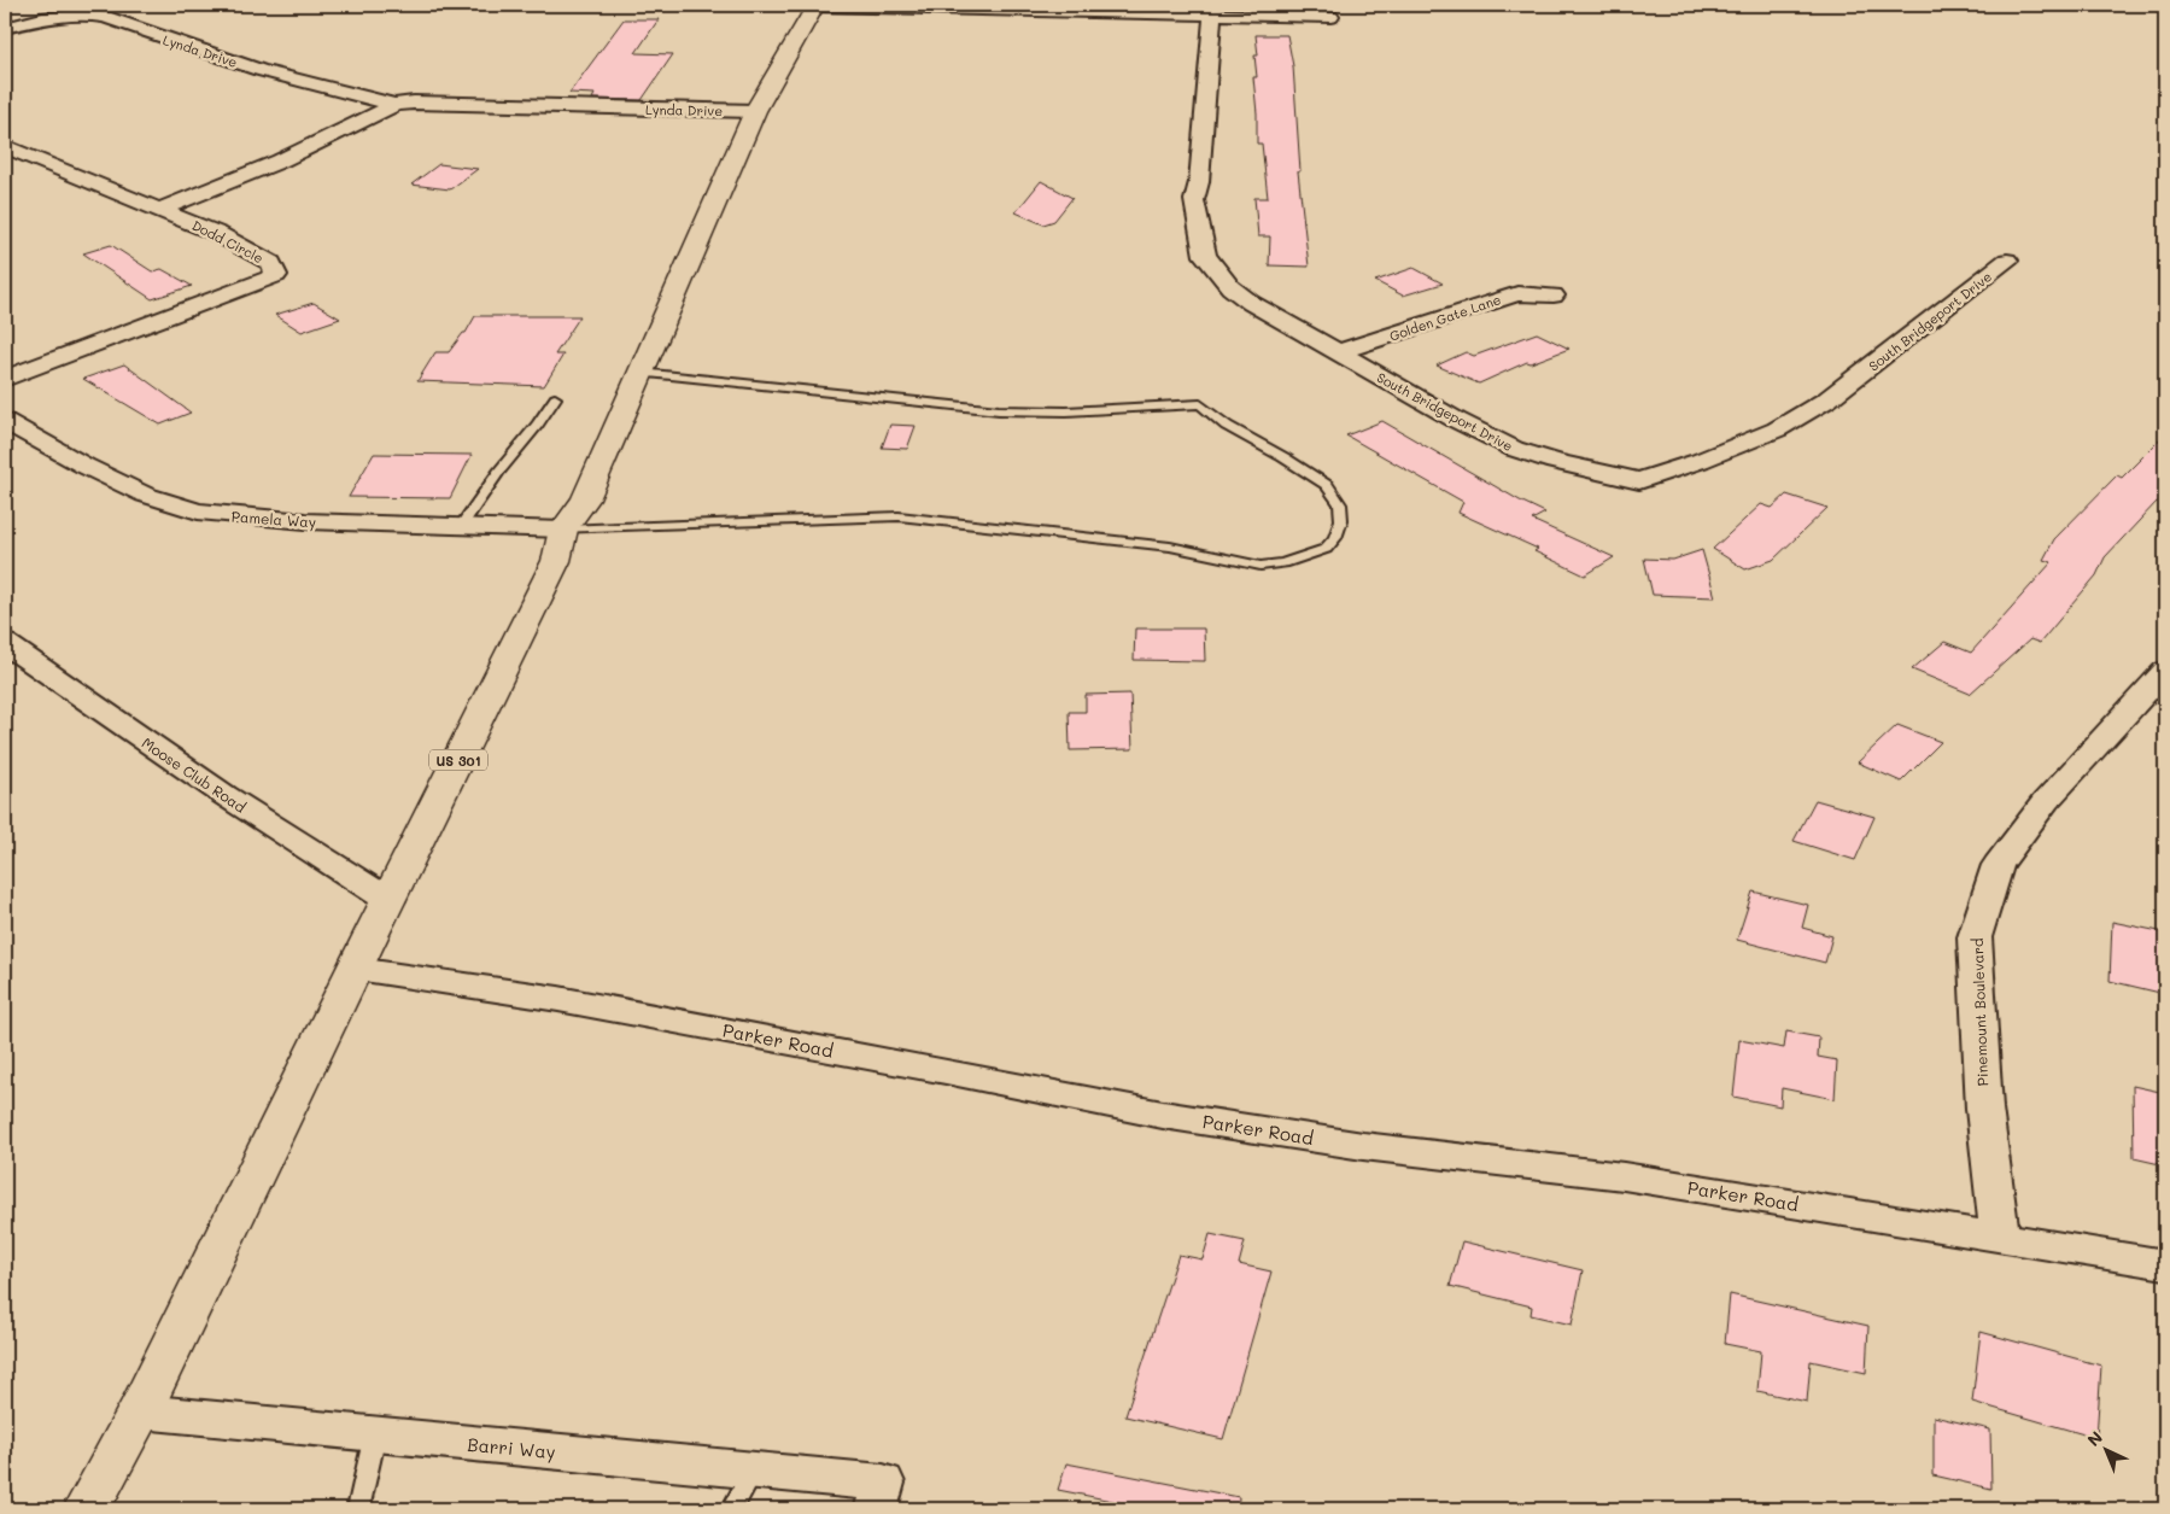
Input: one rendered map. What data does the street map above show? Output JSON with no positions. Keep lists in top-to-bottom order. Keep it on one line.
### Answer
{"streets":{"highway":["US 301"],"street":["Lynda Drive","Dodd Circle","Golden Gate Lane","South Bridgeport Drive","Pamela Way","Moose Club Road","Pinemount Boulevard","Parker Road","Barri Way"]},"crossings":[["Lynda Drive","Dodd Circle"],["Lynda Drive","US 301"],["Golden Gate Lane","South Bridgeport Drive"],["Pamela Way","US 301"],["US 301","Moose Club Road"],["US 301","Parker Road"],["US 301","Barri Way"],["Pinemount Boulevard","Parker Road"]],"north":"top left"}
